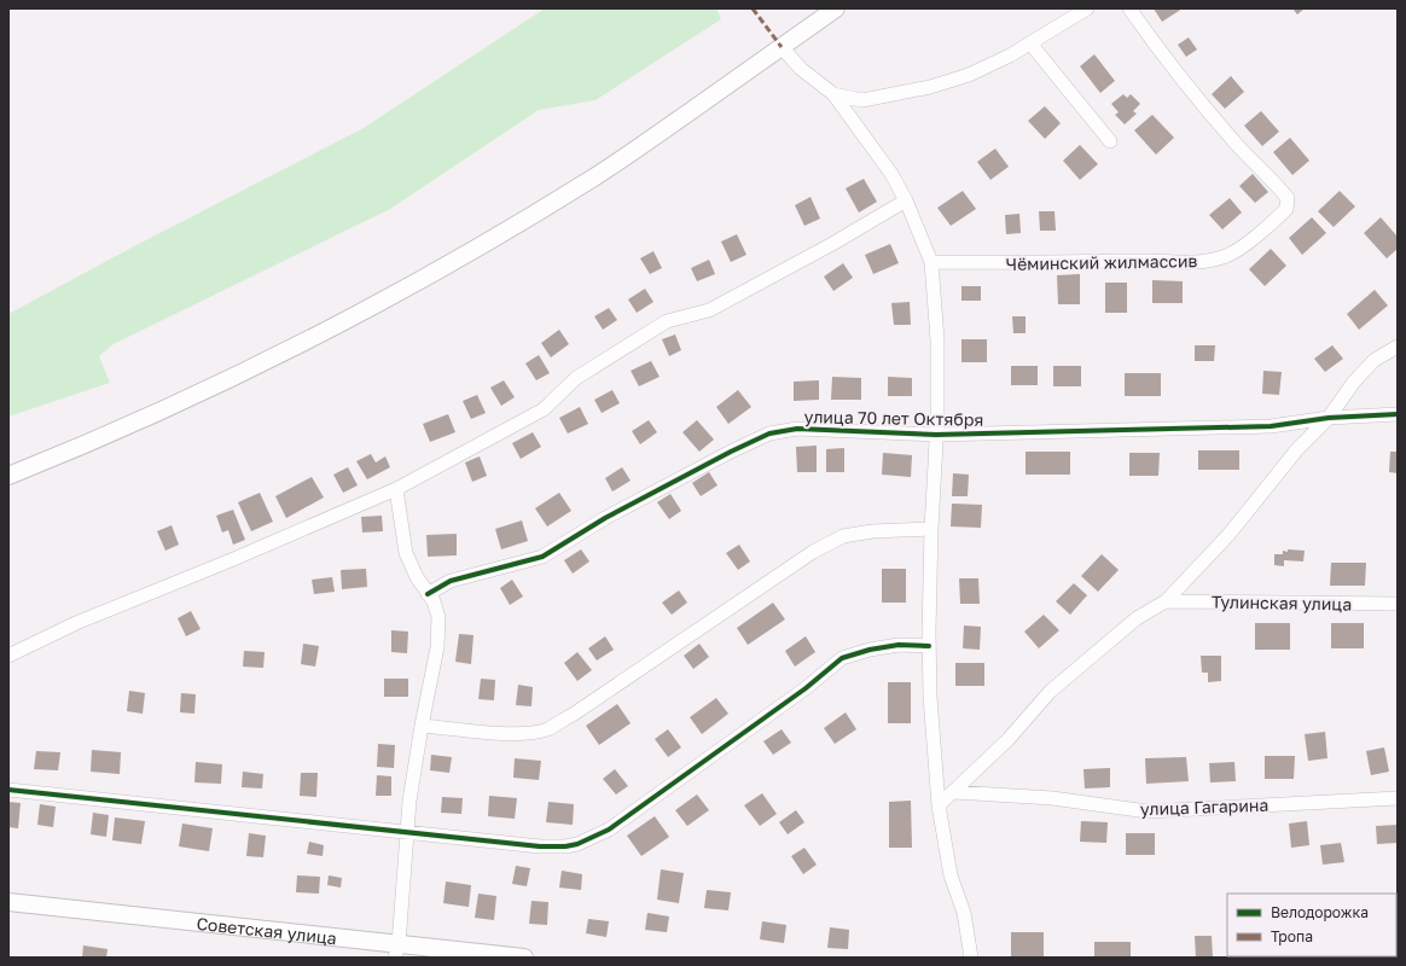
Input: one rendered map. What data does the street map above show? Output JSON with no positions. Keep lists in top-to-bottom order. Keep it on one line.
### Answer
{"streets":{"main road":["Советская улица"],"street":["Чёминский жилмассив","улица 70 лет Октября","Тулинская улица","улица Гагарина"]},"legend":["Велодорожка","Тропа"]}
